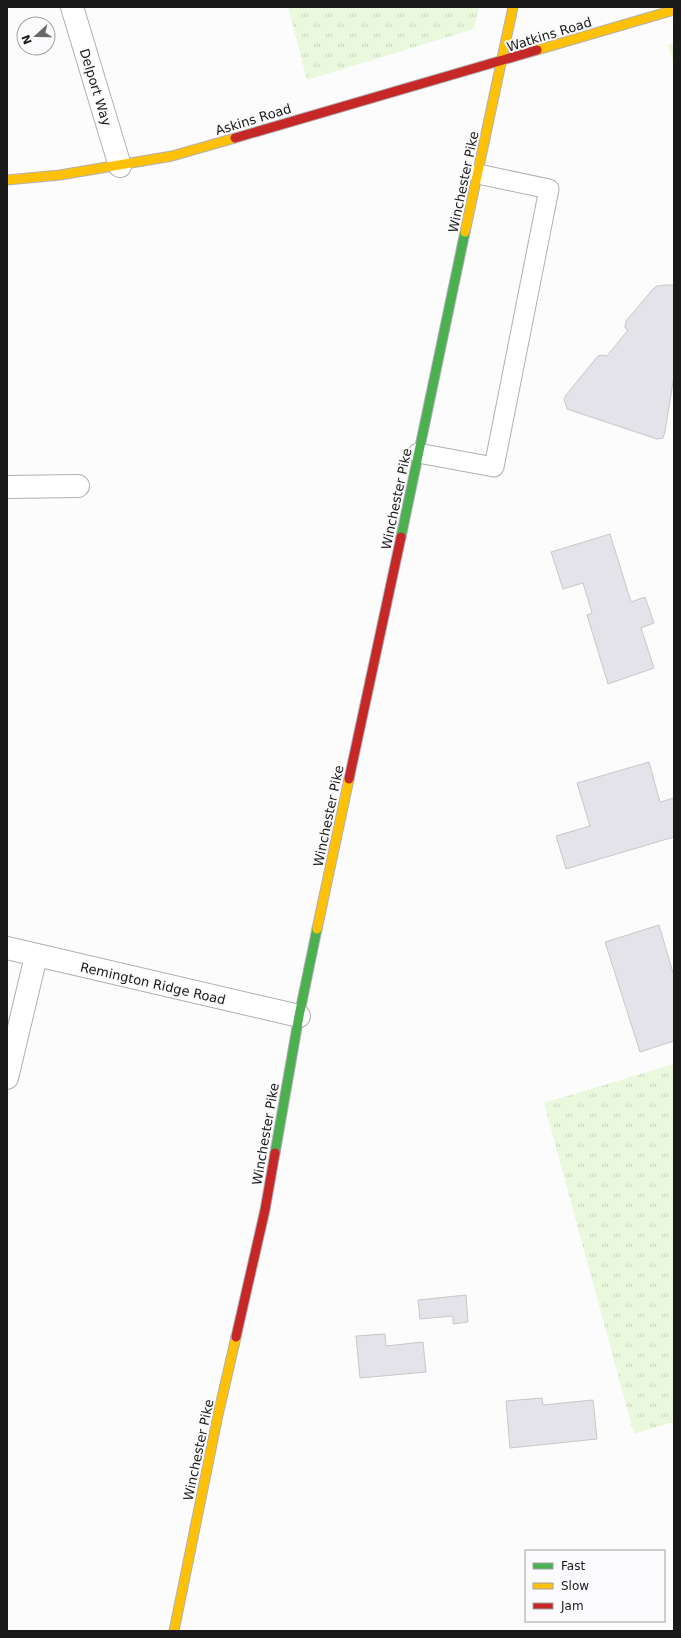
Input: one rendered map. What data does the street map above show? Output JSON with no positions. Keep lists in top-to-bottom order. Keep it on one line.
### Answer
{"streets":{"main road":["Watkins Road","Askins Road","Winchester Pike"],"street":["Delport Way","Remington Ridge Road"]},"crossings":[["Watkins Road","Askins Road"],["Watkins Road","Winchester Pike"],["Delport Way","Askins Road"],["Askins Road","Winchester Pike"],["Winchester Pike","Remington Ridge Road"]],"legend":["Fast","Slow","Jam"],"north":"left"}
